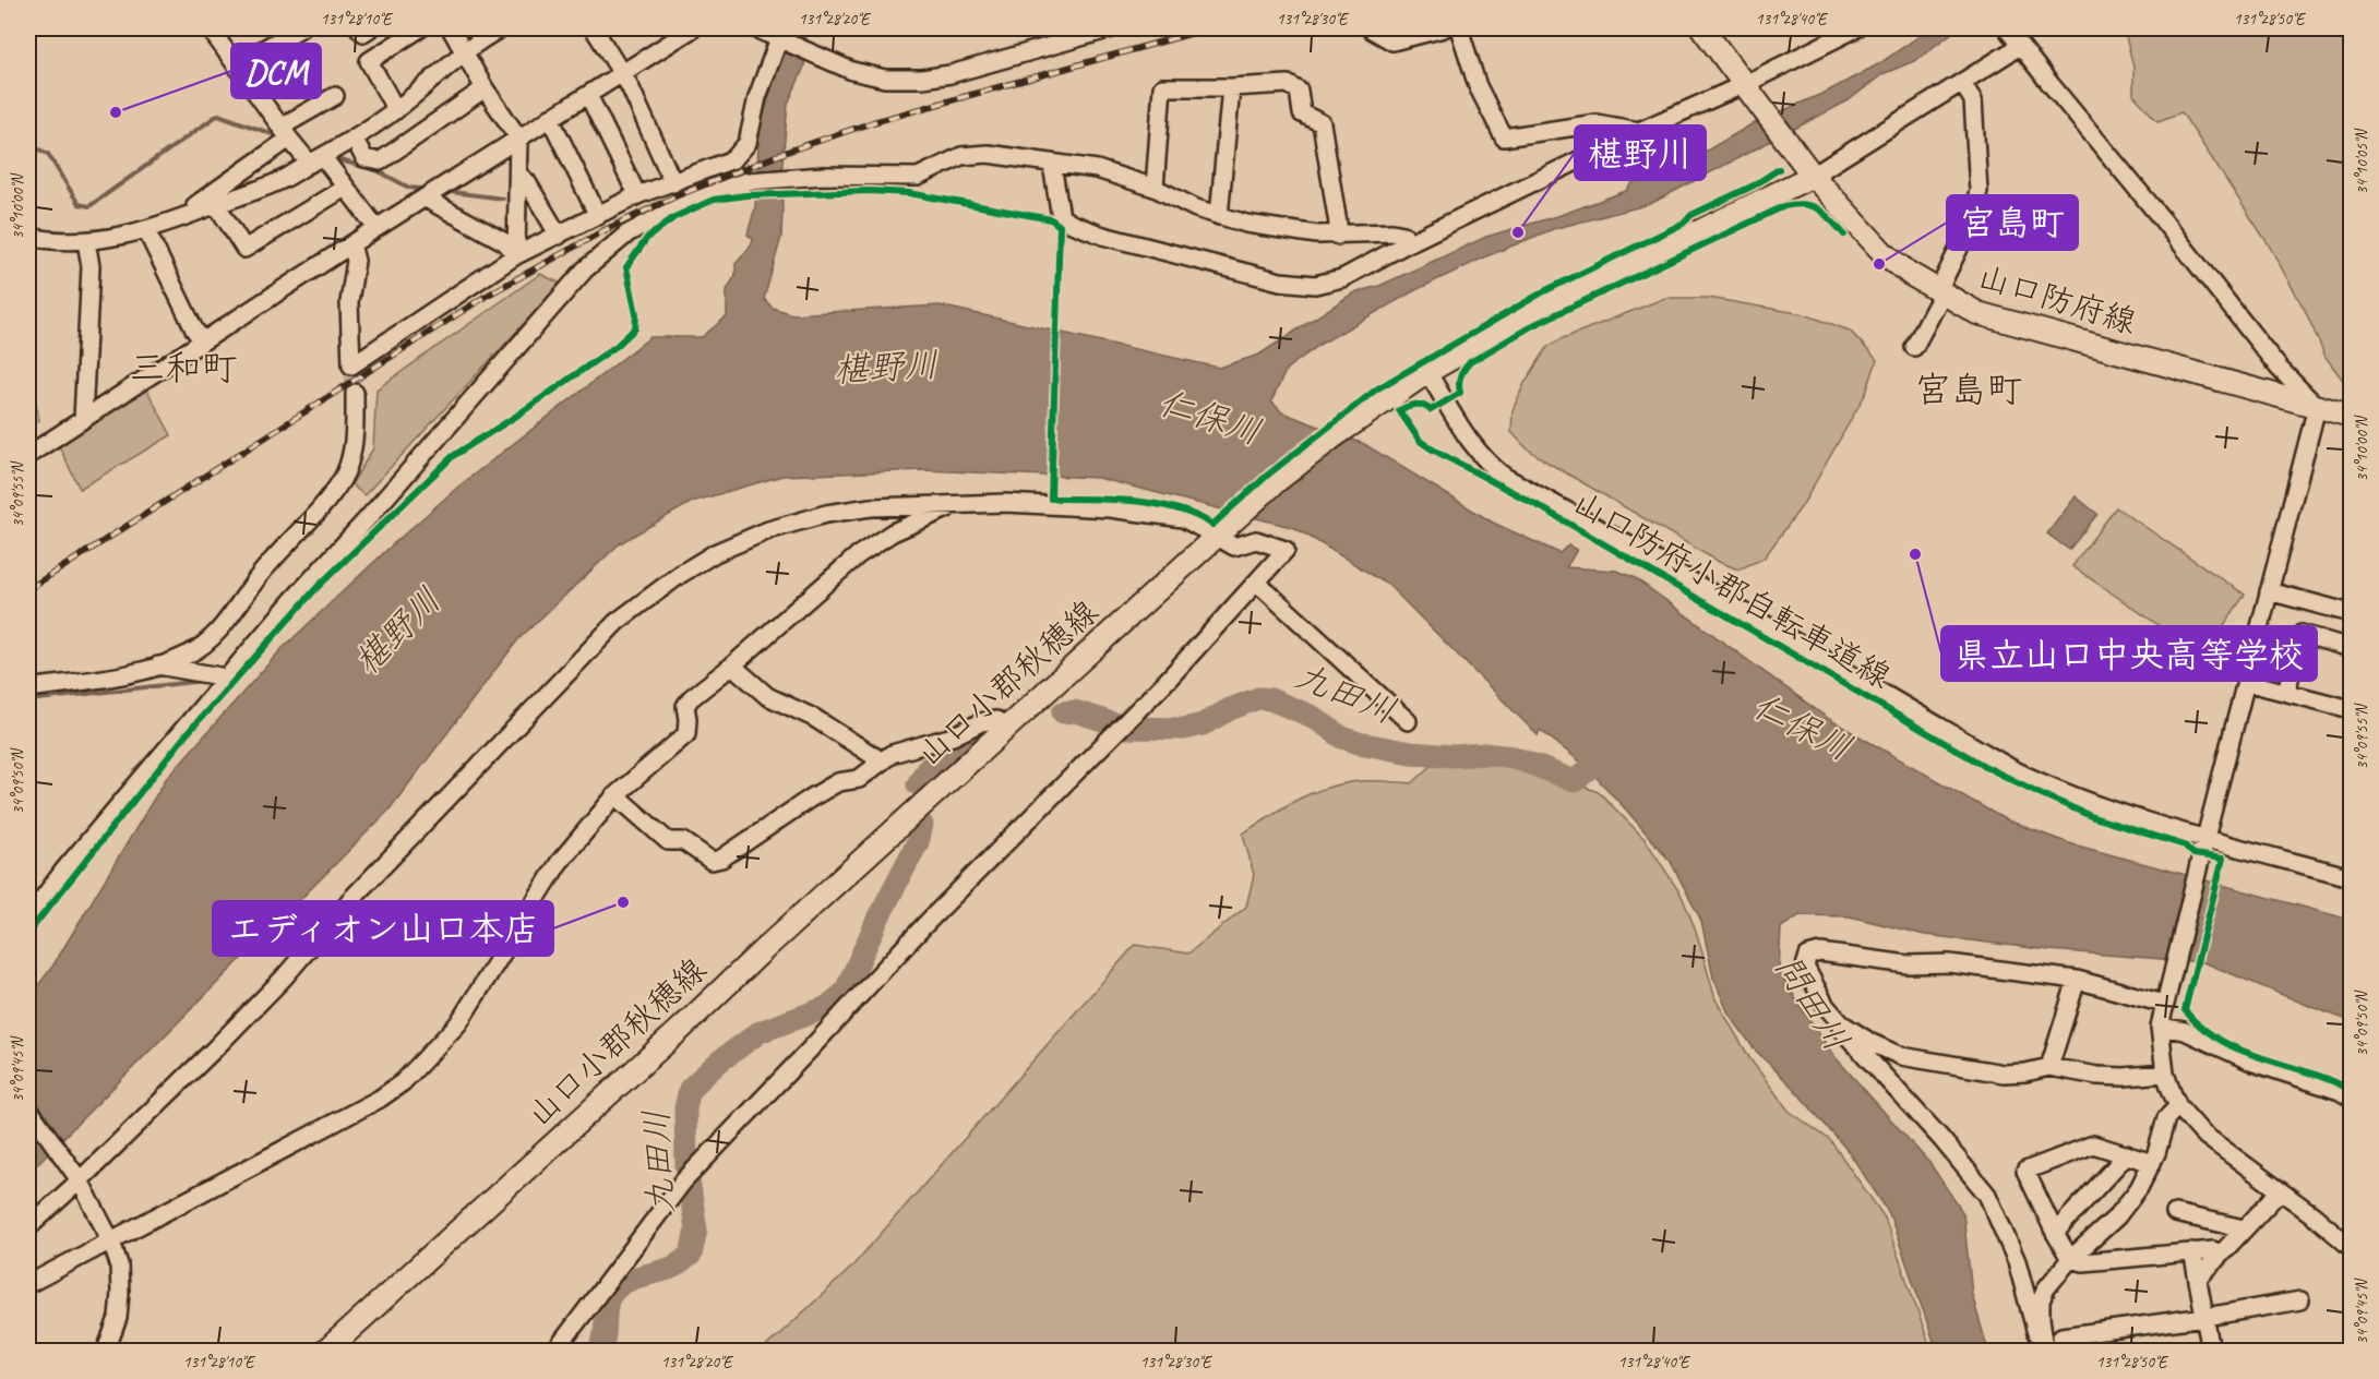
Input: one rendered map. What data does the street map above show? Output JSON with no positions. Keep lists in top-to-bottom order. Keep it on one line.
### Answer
{"streets":{"main road":["山口防府線","山口小郡秋穂線"],"cycle path":["山口防府小郡自転車道線"]},"crossings":[["山口防府線","山口小郡秋穂線"]],"districts":["三和町","宮島町"],"water":["椹野川","仁保川","九田川","問田川"],"places":["DCM","椹野川","宮島町","県立山口中央高等学校","エディオン山口本店"],"coordinates":["131°28'10\"E","131°28'20\"E","131°28'30\"E","131°28'40\"E","131°28'50\"E","34°10'05\"N","34°10'00\"N","34°09'55\"N","34°09'50\"N","34°09'45\"N"]}
